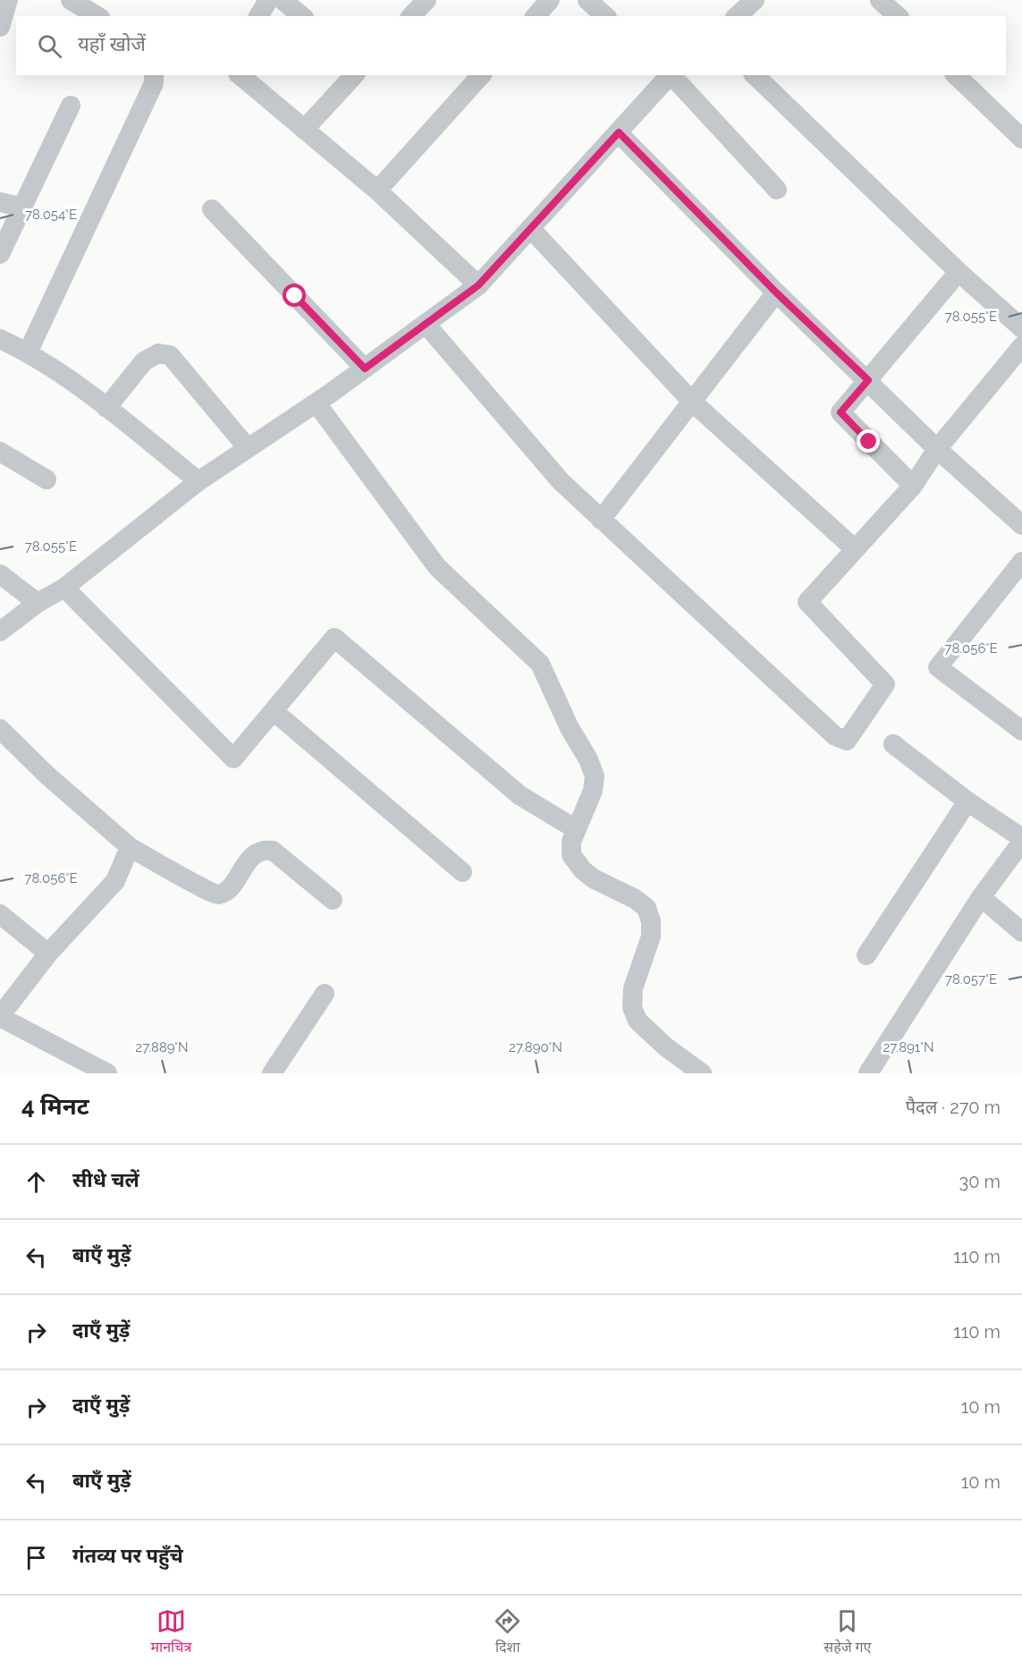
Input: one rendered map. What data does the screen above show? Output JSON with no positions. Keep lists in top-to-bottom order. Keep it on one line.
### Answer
{"page":{"search":"यहाँ खोजें","heading":["4 मिनट","पैदल · 270 m"],"list":[["सीधे चलें","30 m"],["बाएँ मुड़ें","110 m"],["दाएँ मुड़ें","110 m"],["दाएँ मुड़ें","10 m"],["बाएँ मुड़ें","10 m"],"गंतव्य पर पहुँचे"],"nav":["मानचित्र","दिशा","सहेजे गए"]},"coordinates":["78.054°E","78.055°E","78.056°E","78.057°E","27.889°N","27.890°N","27.891°N"]}
